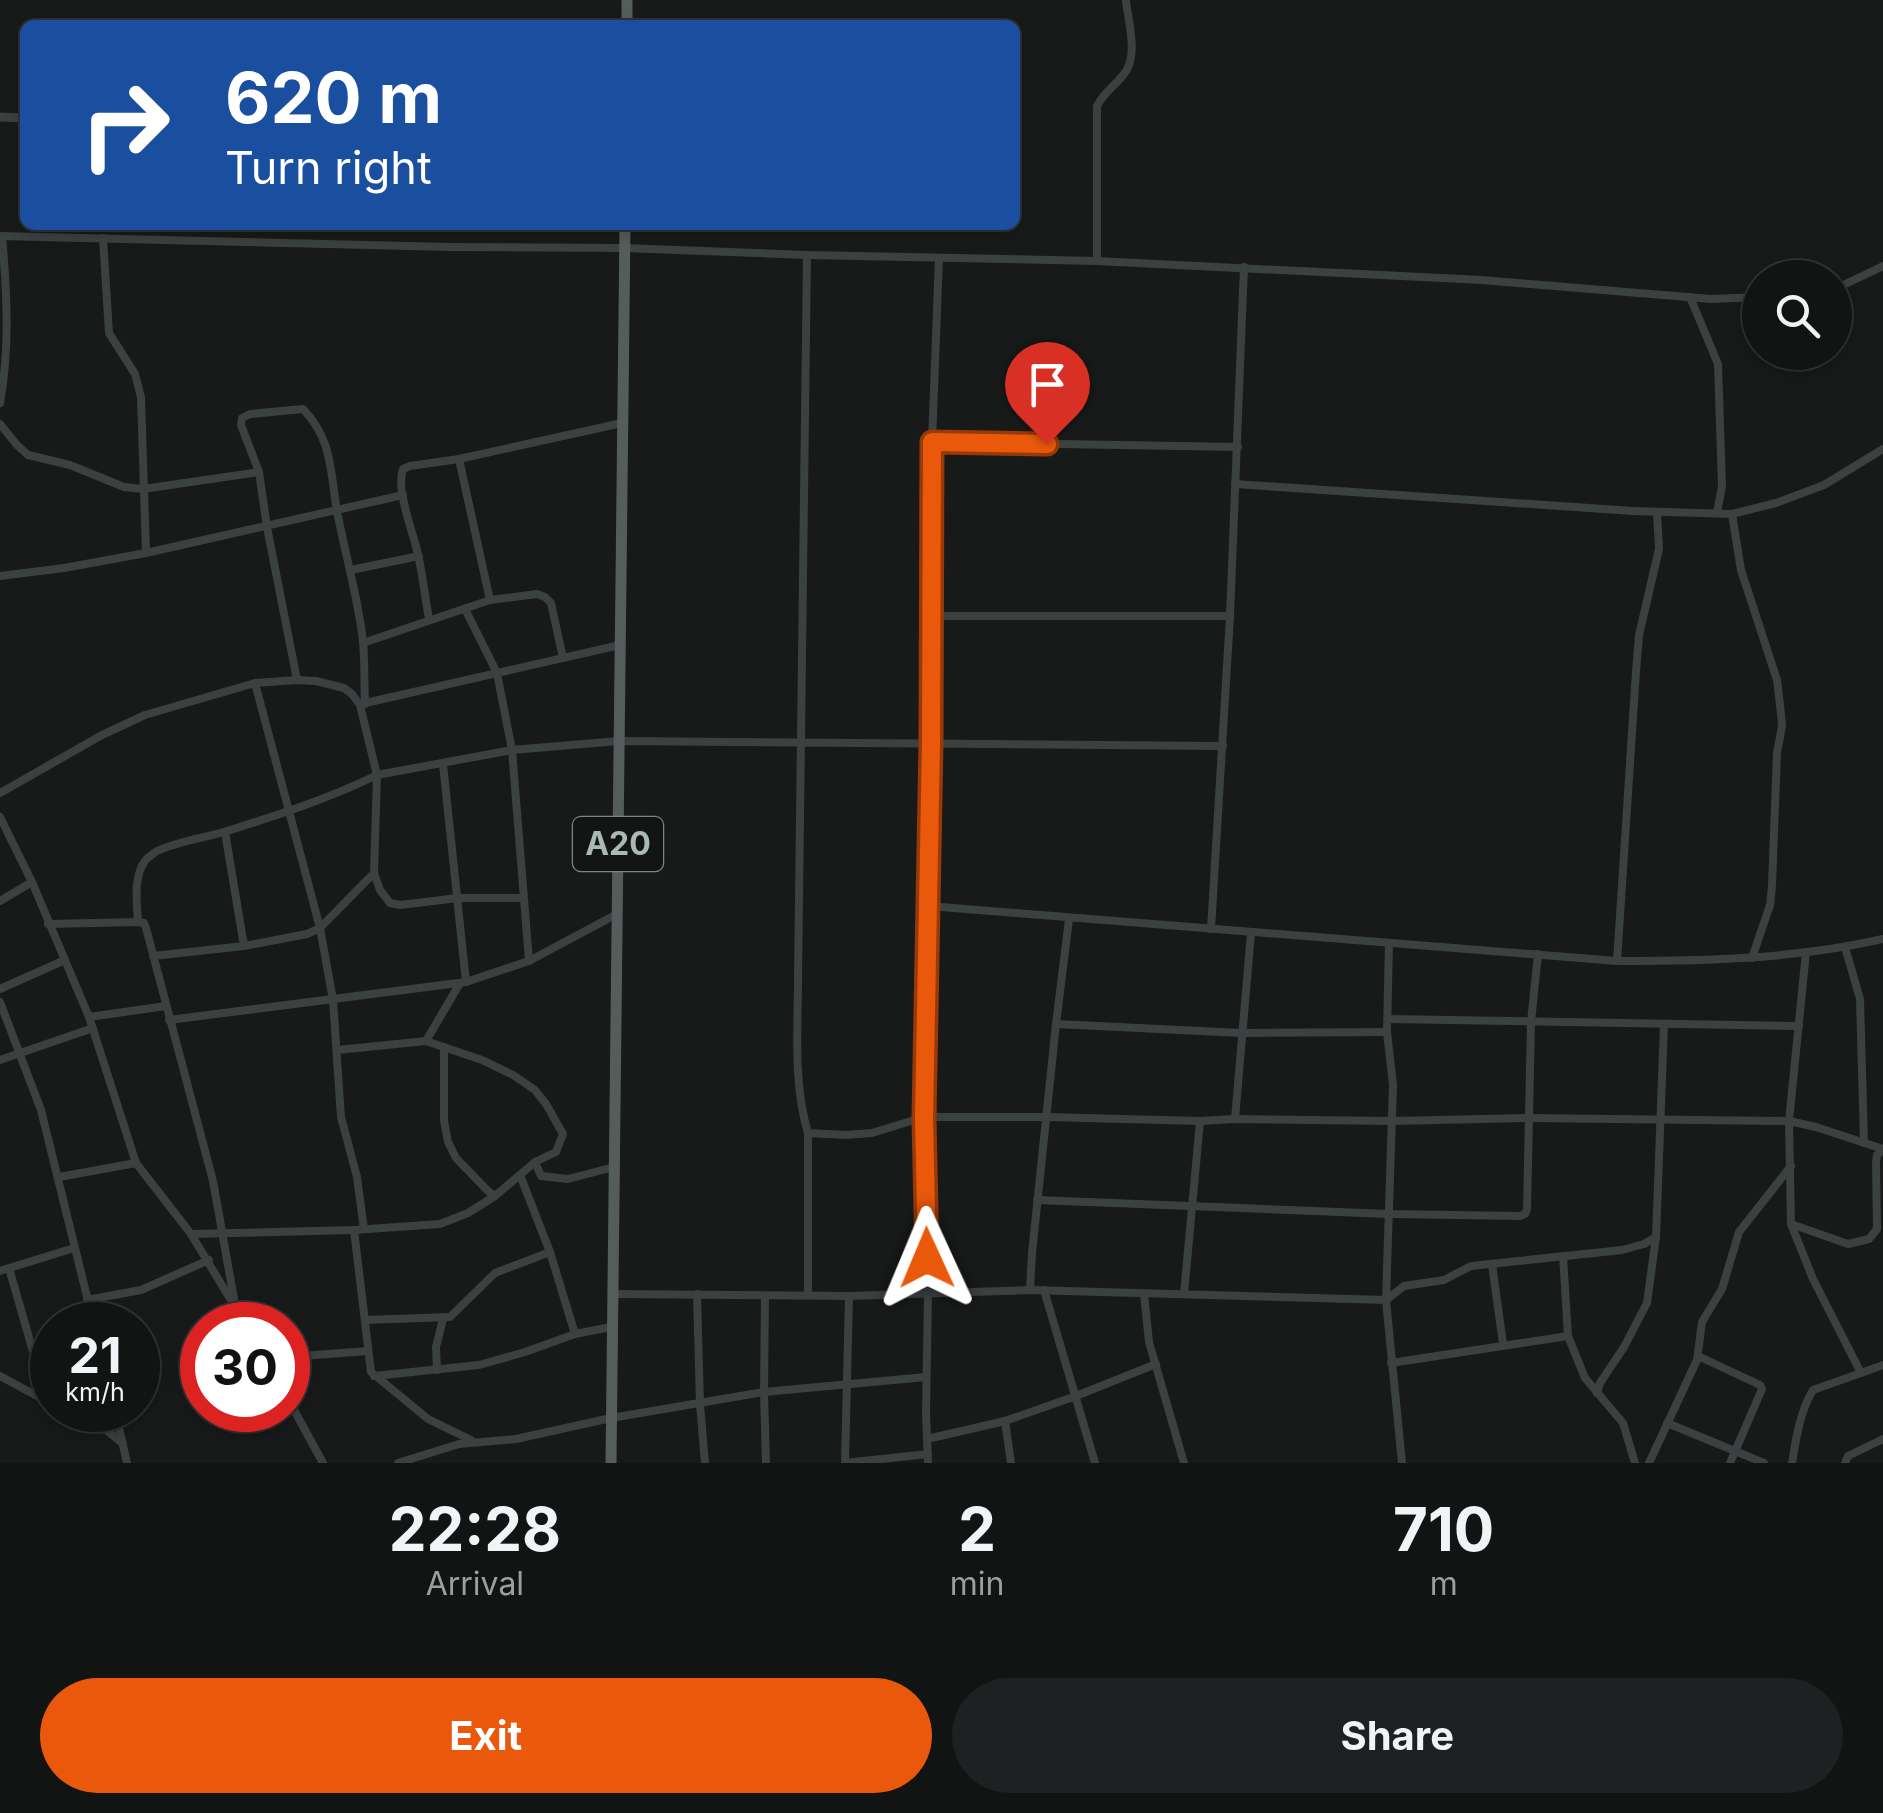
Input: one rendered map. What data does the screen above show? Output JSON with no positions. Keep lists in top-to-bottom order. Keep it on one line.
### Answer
{"streets":{"main road":["A20"]},"page":{"turn":["620 m","Turn right"],"speed":"21 km/h","limit":"30","eta":["22:28","Arrival","2","min","710","m"],"buttons":["Exit","Share"]}}
